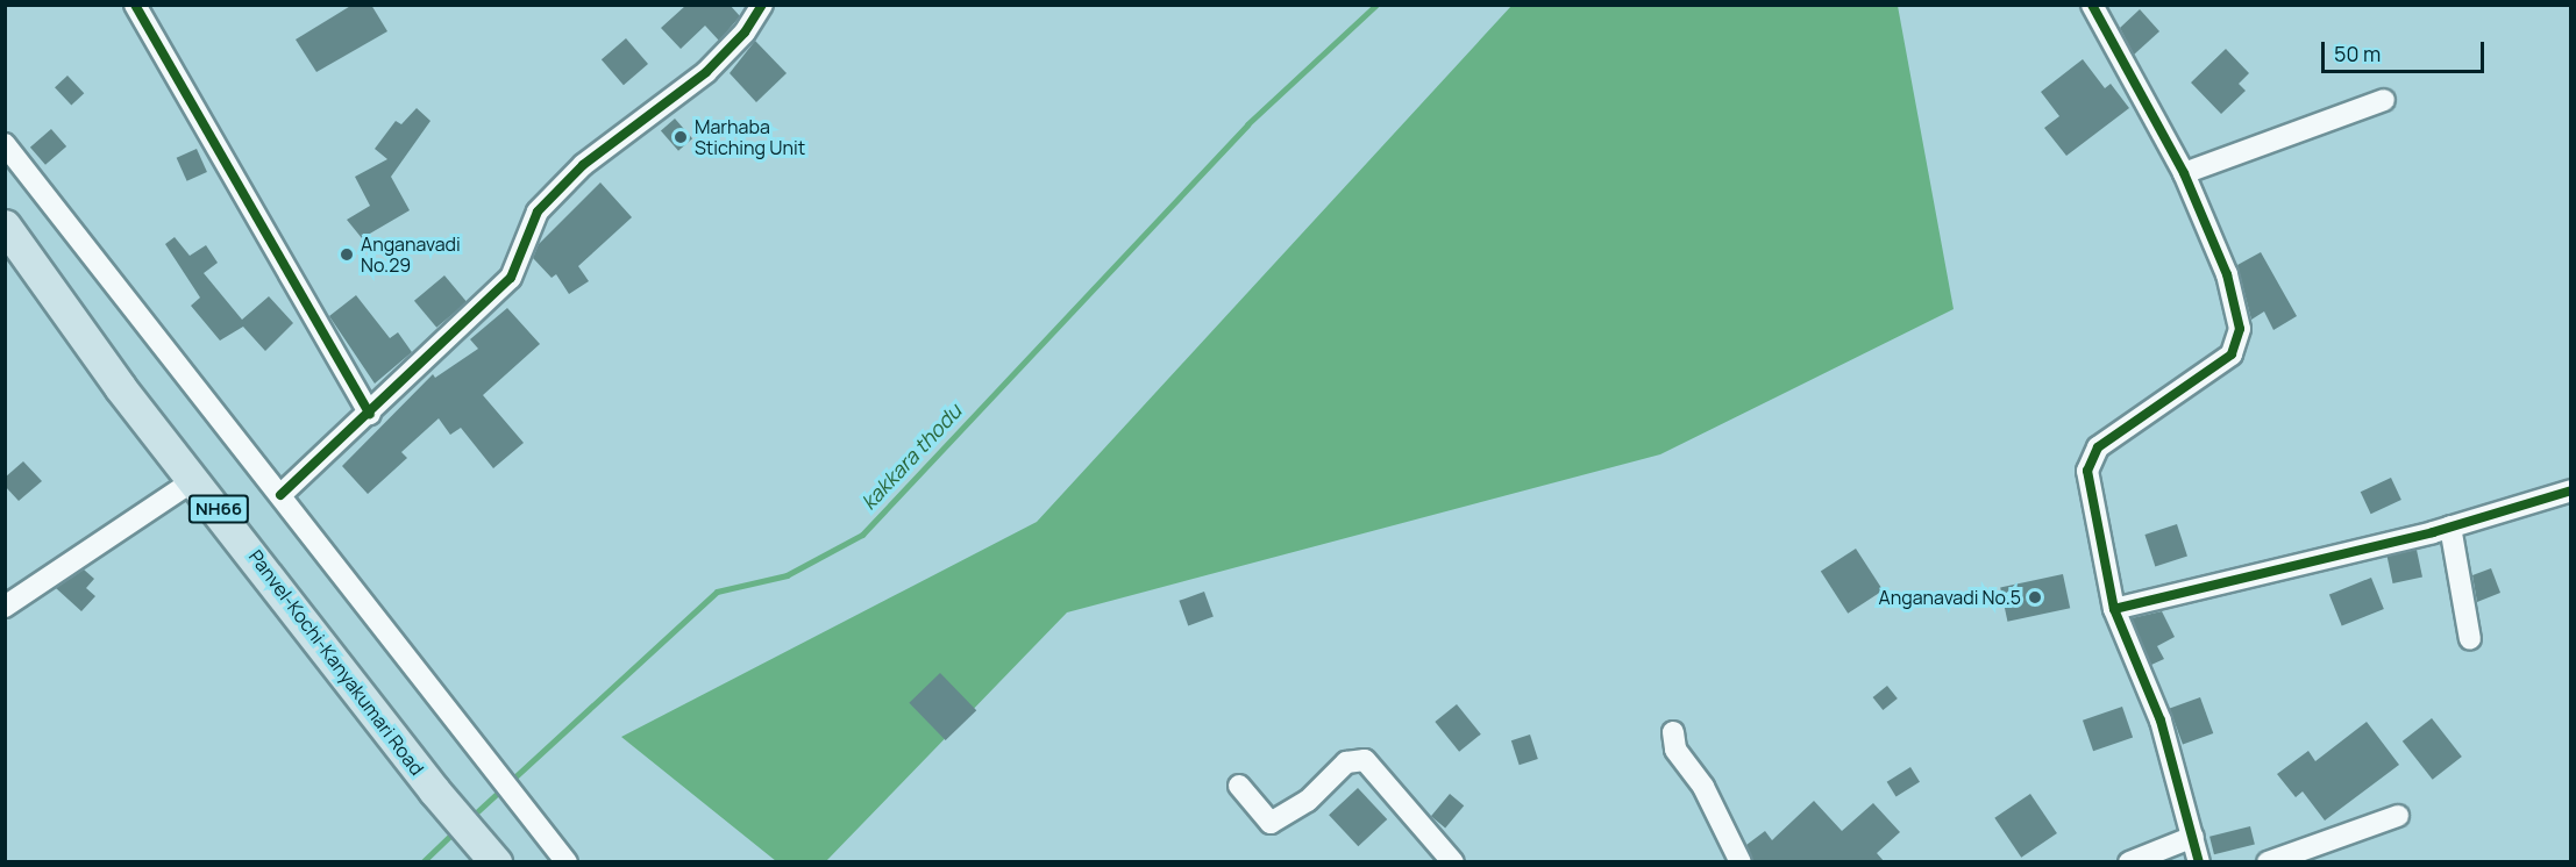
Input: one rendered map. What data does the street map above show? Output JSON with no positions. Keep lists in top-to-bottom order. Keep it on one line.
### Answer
{"streets":{"highway":["NH66","Panvel-Kochi-Kanyakumari Road"]},"water":["kakkara thodu"],"places":["Marhaba Stiching Unit","Anganavadi No.29","Anganavadi No.5"],"scale_bar":"50 m"}
